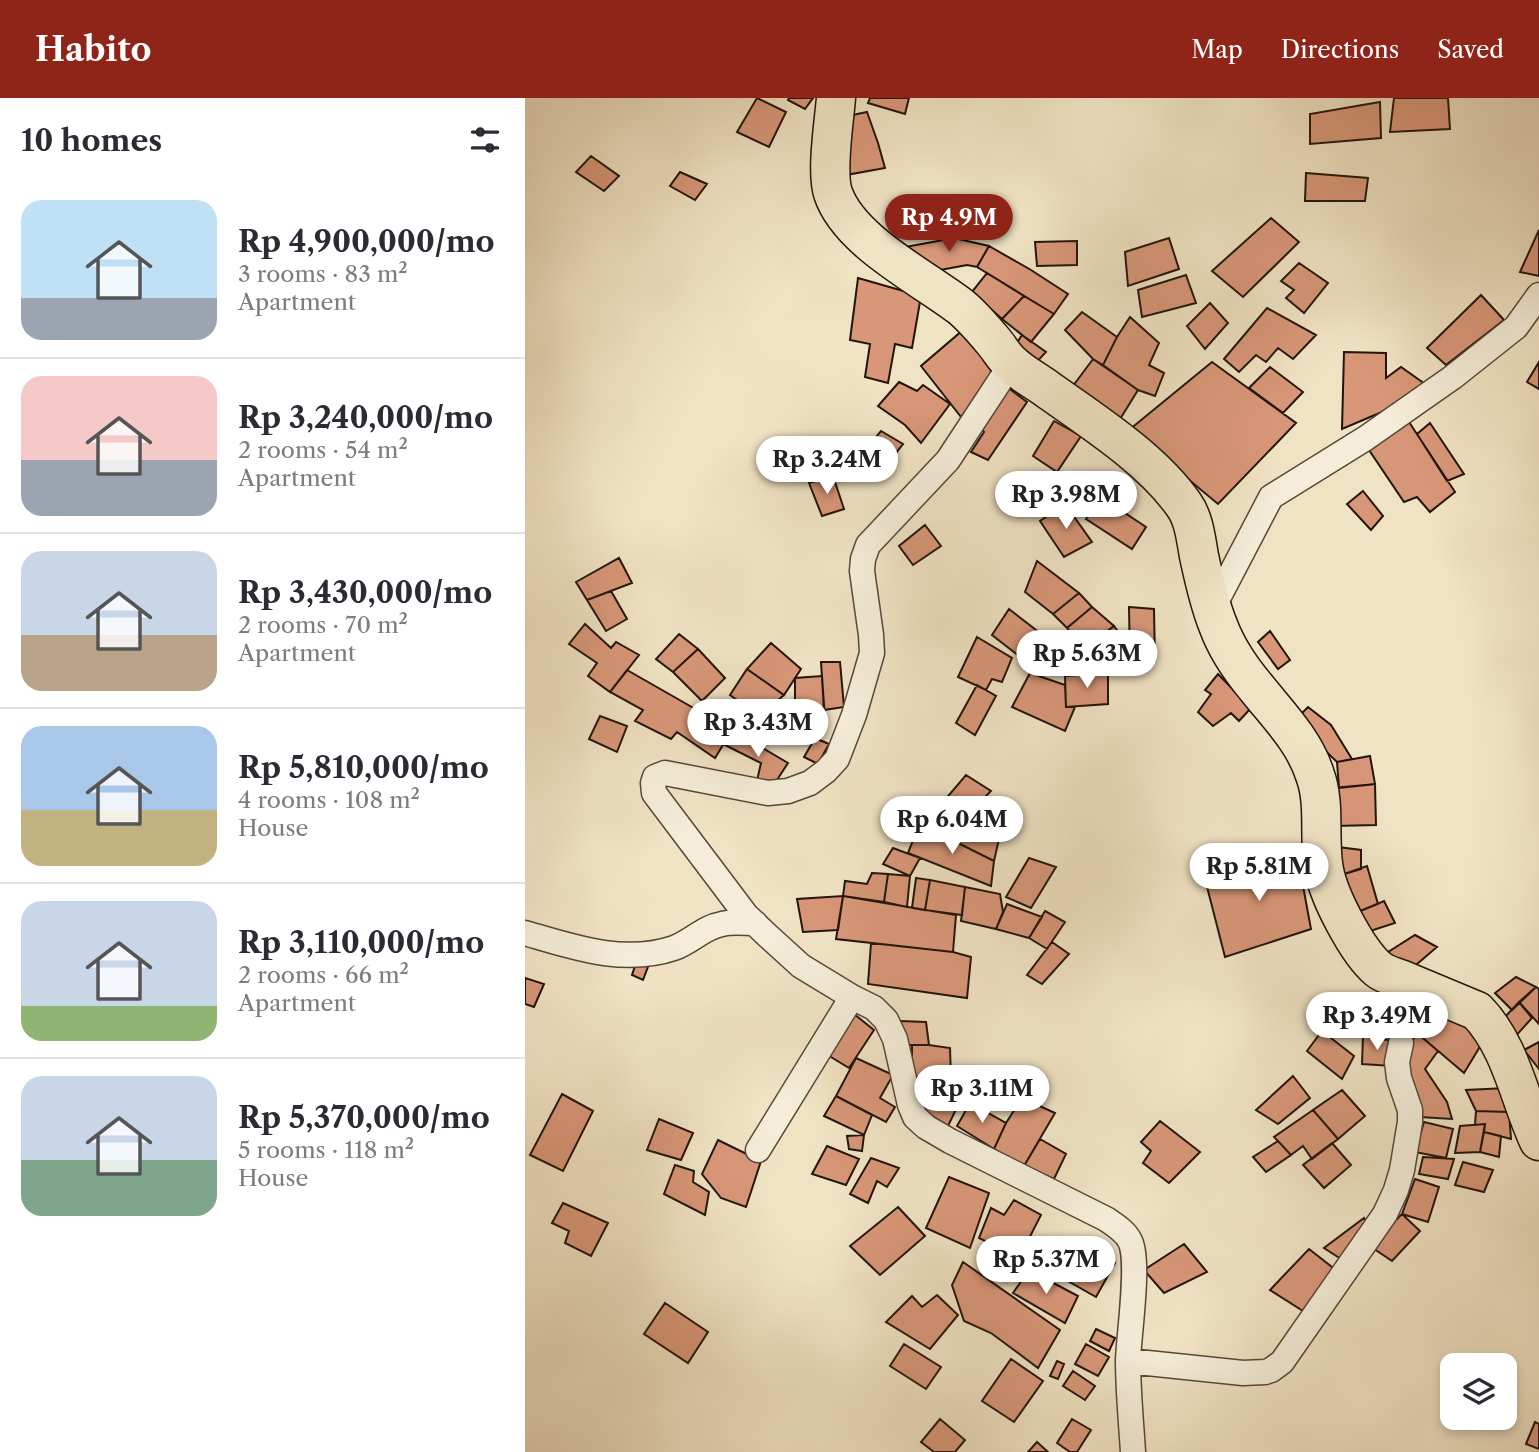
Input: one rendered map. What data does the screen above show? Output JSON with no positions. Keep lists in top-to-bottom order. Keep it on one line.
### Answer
{"page":{"header":"Habito","nav":["Map","Directions","Saved"],"heading":"10 homes","list":[{"name":"Rp 4,900,000/mo","note":"3 rooms · 83 m² · Apartment"},{"name":"Rp 3,240,000/mo","note":"2 rooms · 54 m² · Apartment"},{"name":"Rp 3,430,000/mo","note":"2 rooms · 70 m² · Apartment"},{"name":"Rp 5,810,000/mo","note":"4 rooms · 108 m² · House"},{"name":"Rp 3,110,000/mo","note":"2 rooms · 66 m² · Apartment"},{"name":"Rp 5,370,000/mo","note":"5 rooms · 118 m² · House"}],"price":["Rp 4.9M","Rp 3.24M","Rp 3.98M","Rp 5.63M","Rp 3.43M","Rp 6.04M","Rp 5.81M","Rp 3.49M","Rp 3.11M","Rp 5.37M"]}}
